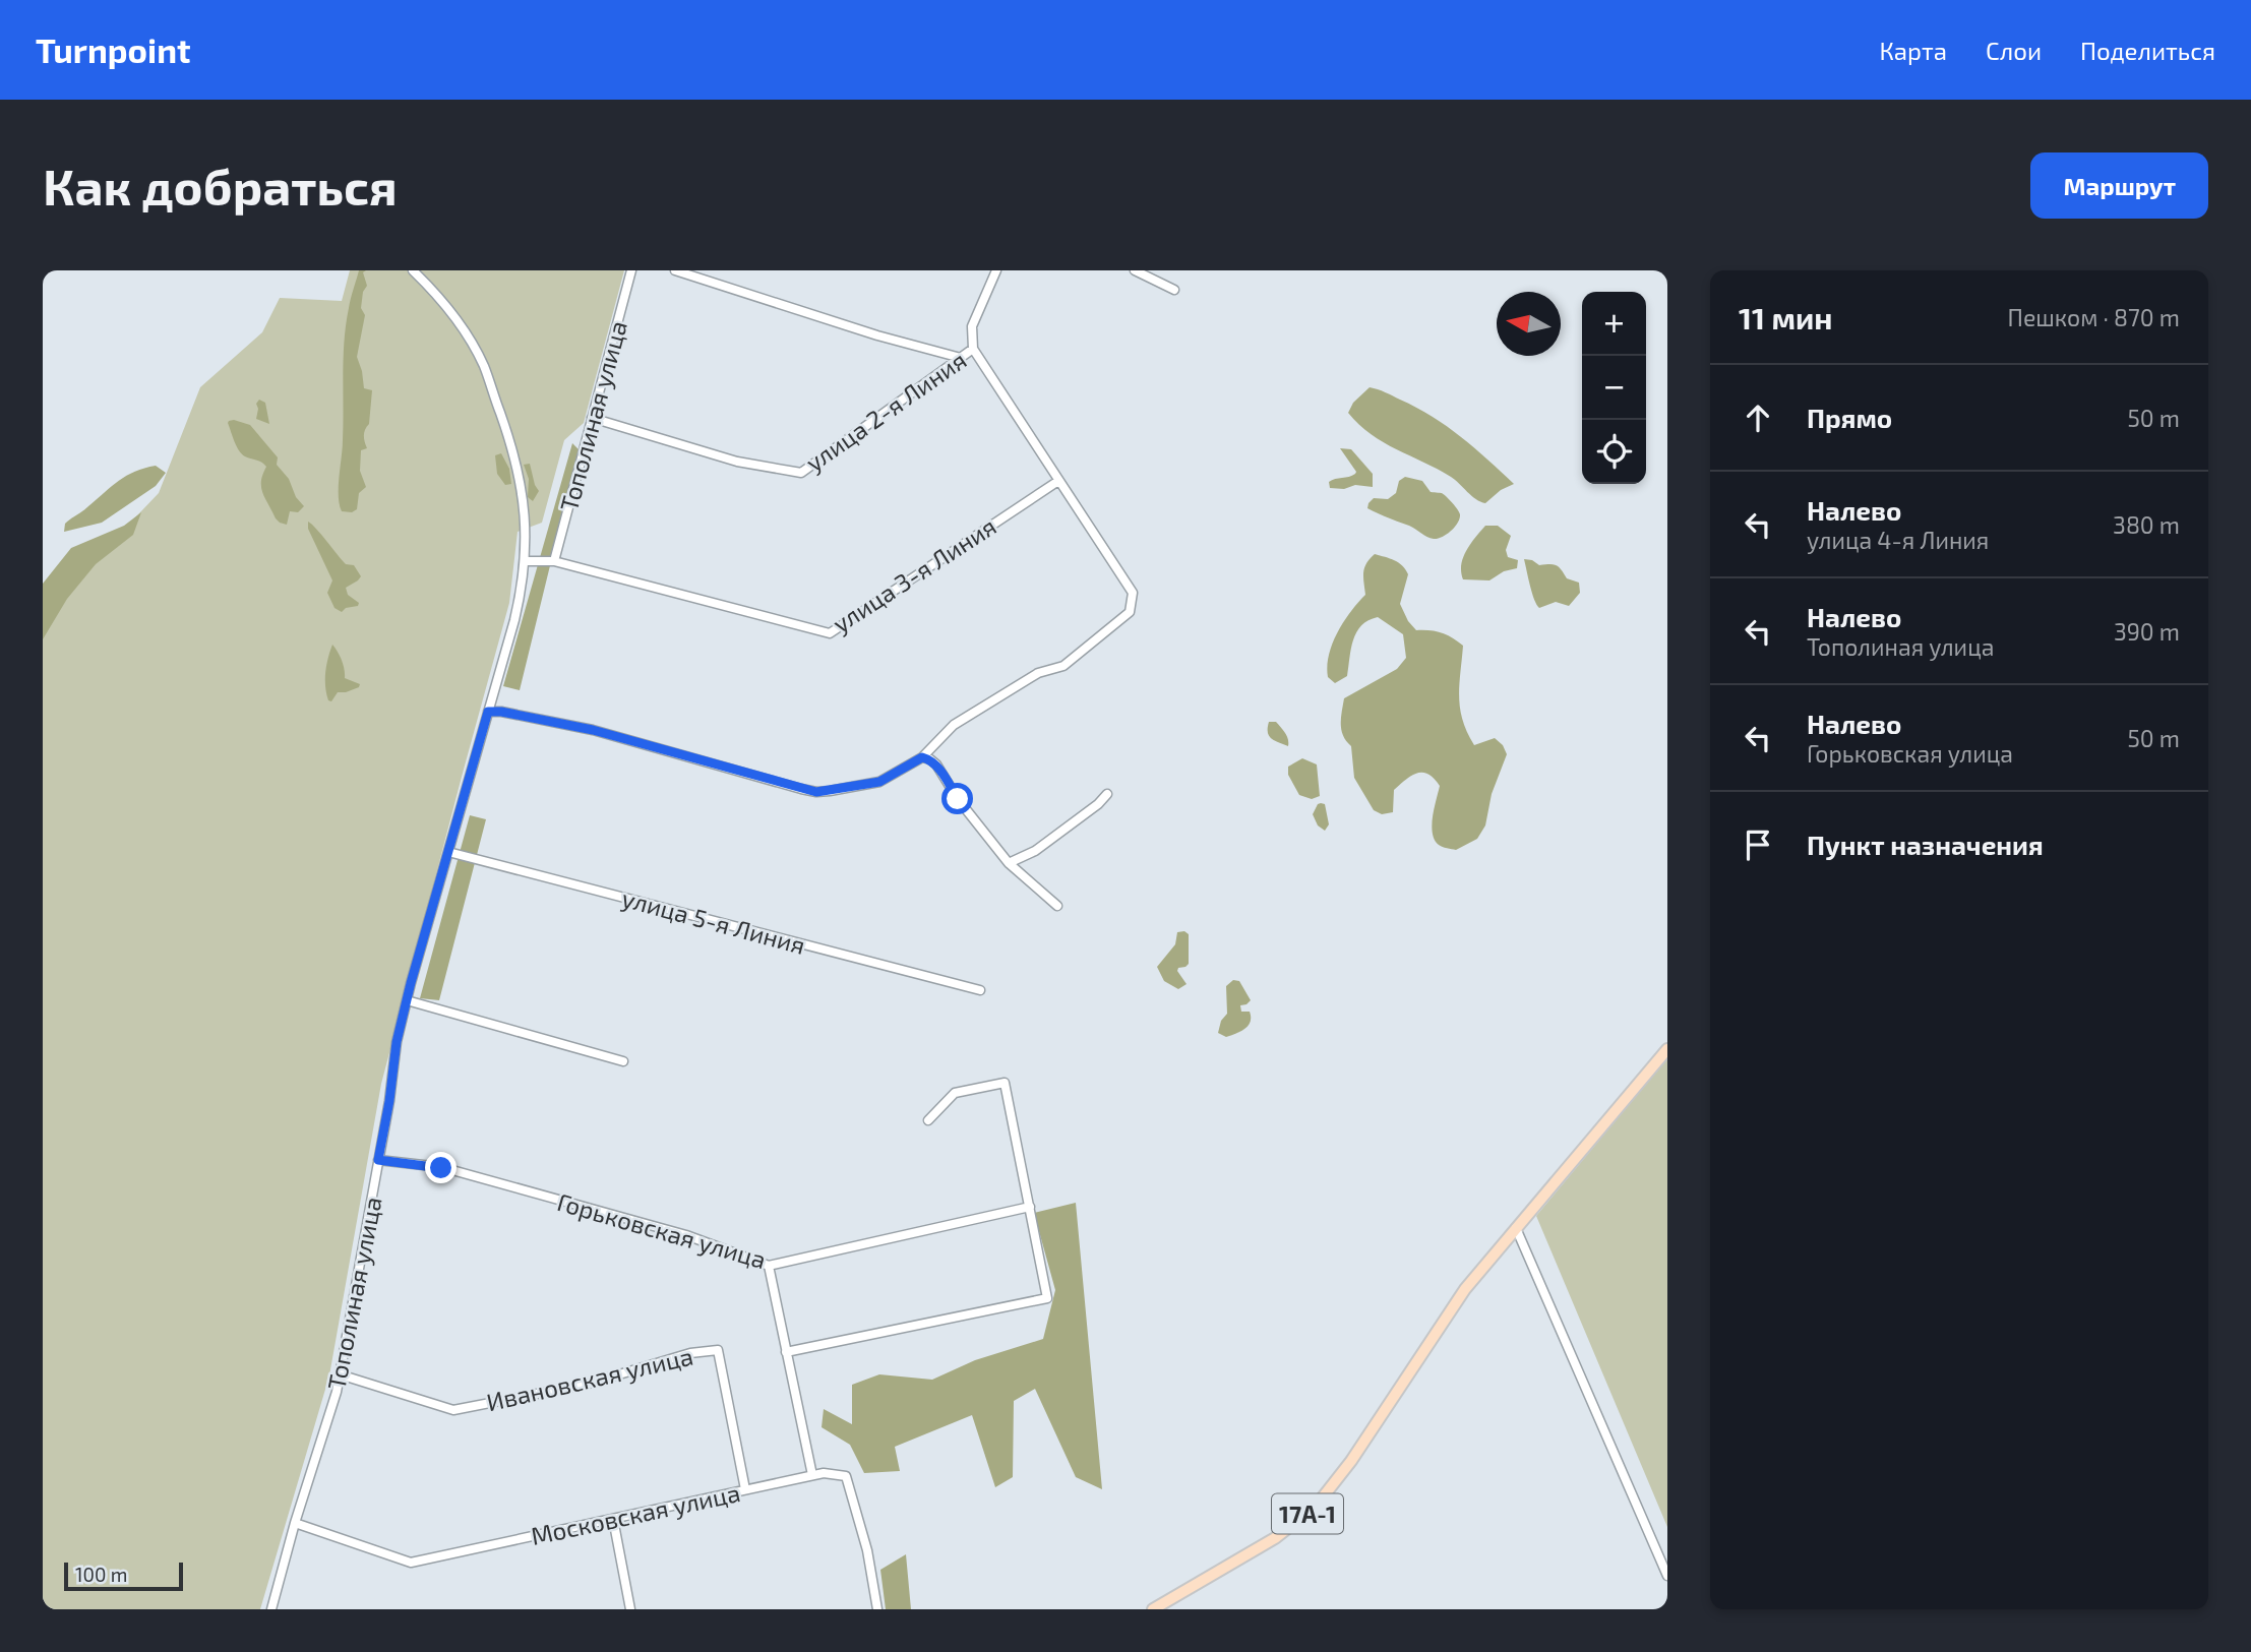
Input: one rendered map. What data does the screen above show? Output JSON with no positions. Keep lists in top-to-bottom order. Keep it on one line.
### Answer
{"streets":{"main road":["17А-1"],"street":["улица 2-я Линия","Тополиная улица","улица 3-я Линия","улица 5-я Линия","Горьковская улица","Ивановская улица","Московская улица"]},"crossings":[["улица 2-я Линия","Тополиная улица"],["Тополиная улица","улица 3-я Линия"],["Тополиная улица","улица 5-я Линия"],["Тополиная улица","Горьковская улица"],["Тополиная улица","Ивановская улица"],["Тополиная улица","Московская улица"],["Ивановская улица","Московская улица"]],"scale_bar":"100 m","north":"left","page":{"header":"Turnpoint","nav":["Карта","Слои","Поделиться"],"buttons":"Маршрут","title":"Как добраться","heading":["11 мин","Пешком · 870 m"],"map_buttons":["+","−"],"list":[["Прямо","50 m"],["Налево","улица 4-я Линия","380 m"],["Налево","Тополиная улица","390 m"],["Налево","Горьковская улица","50 m"],"Пункт назначения"],"scale":"100 m"}}
